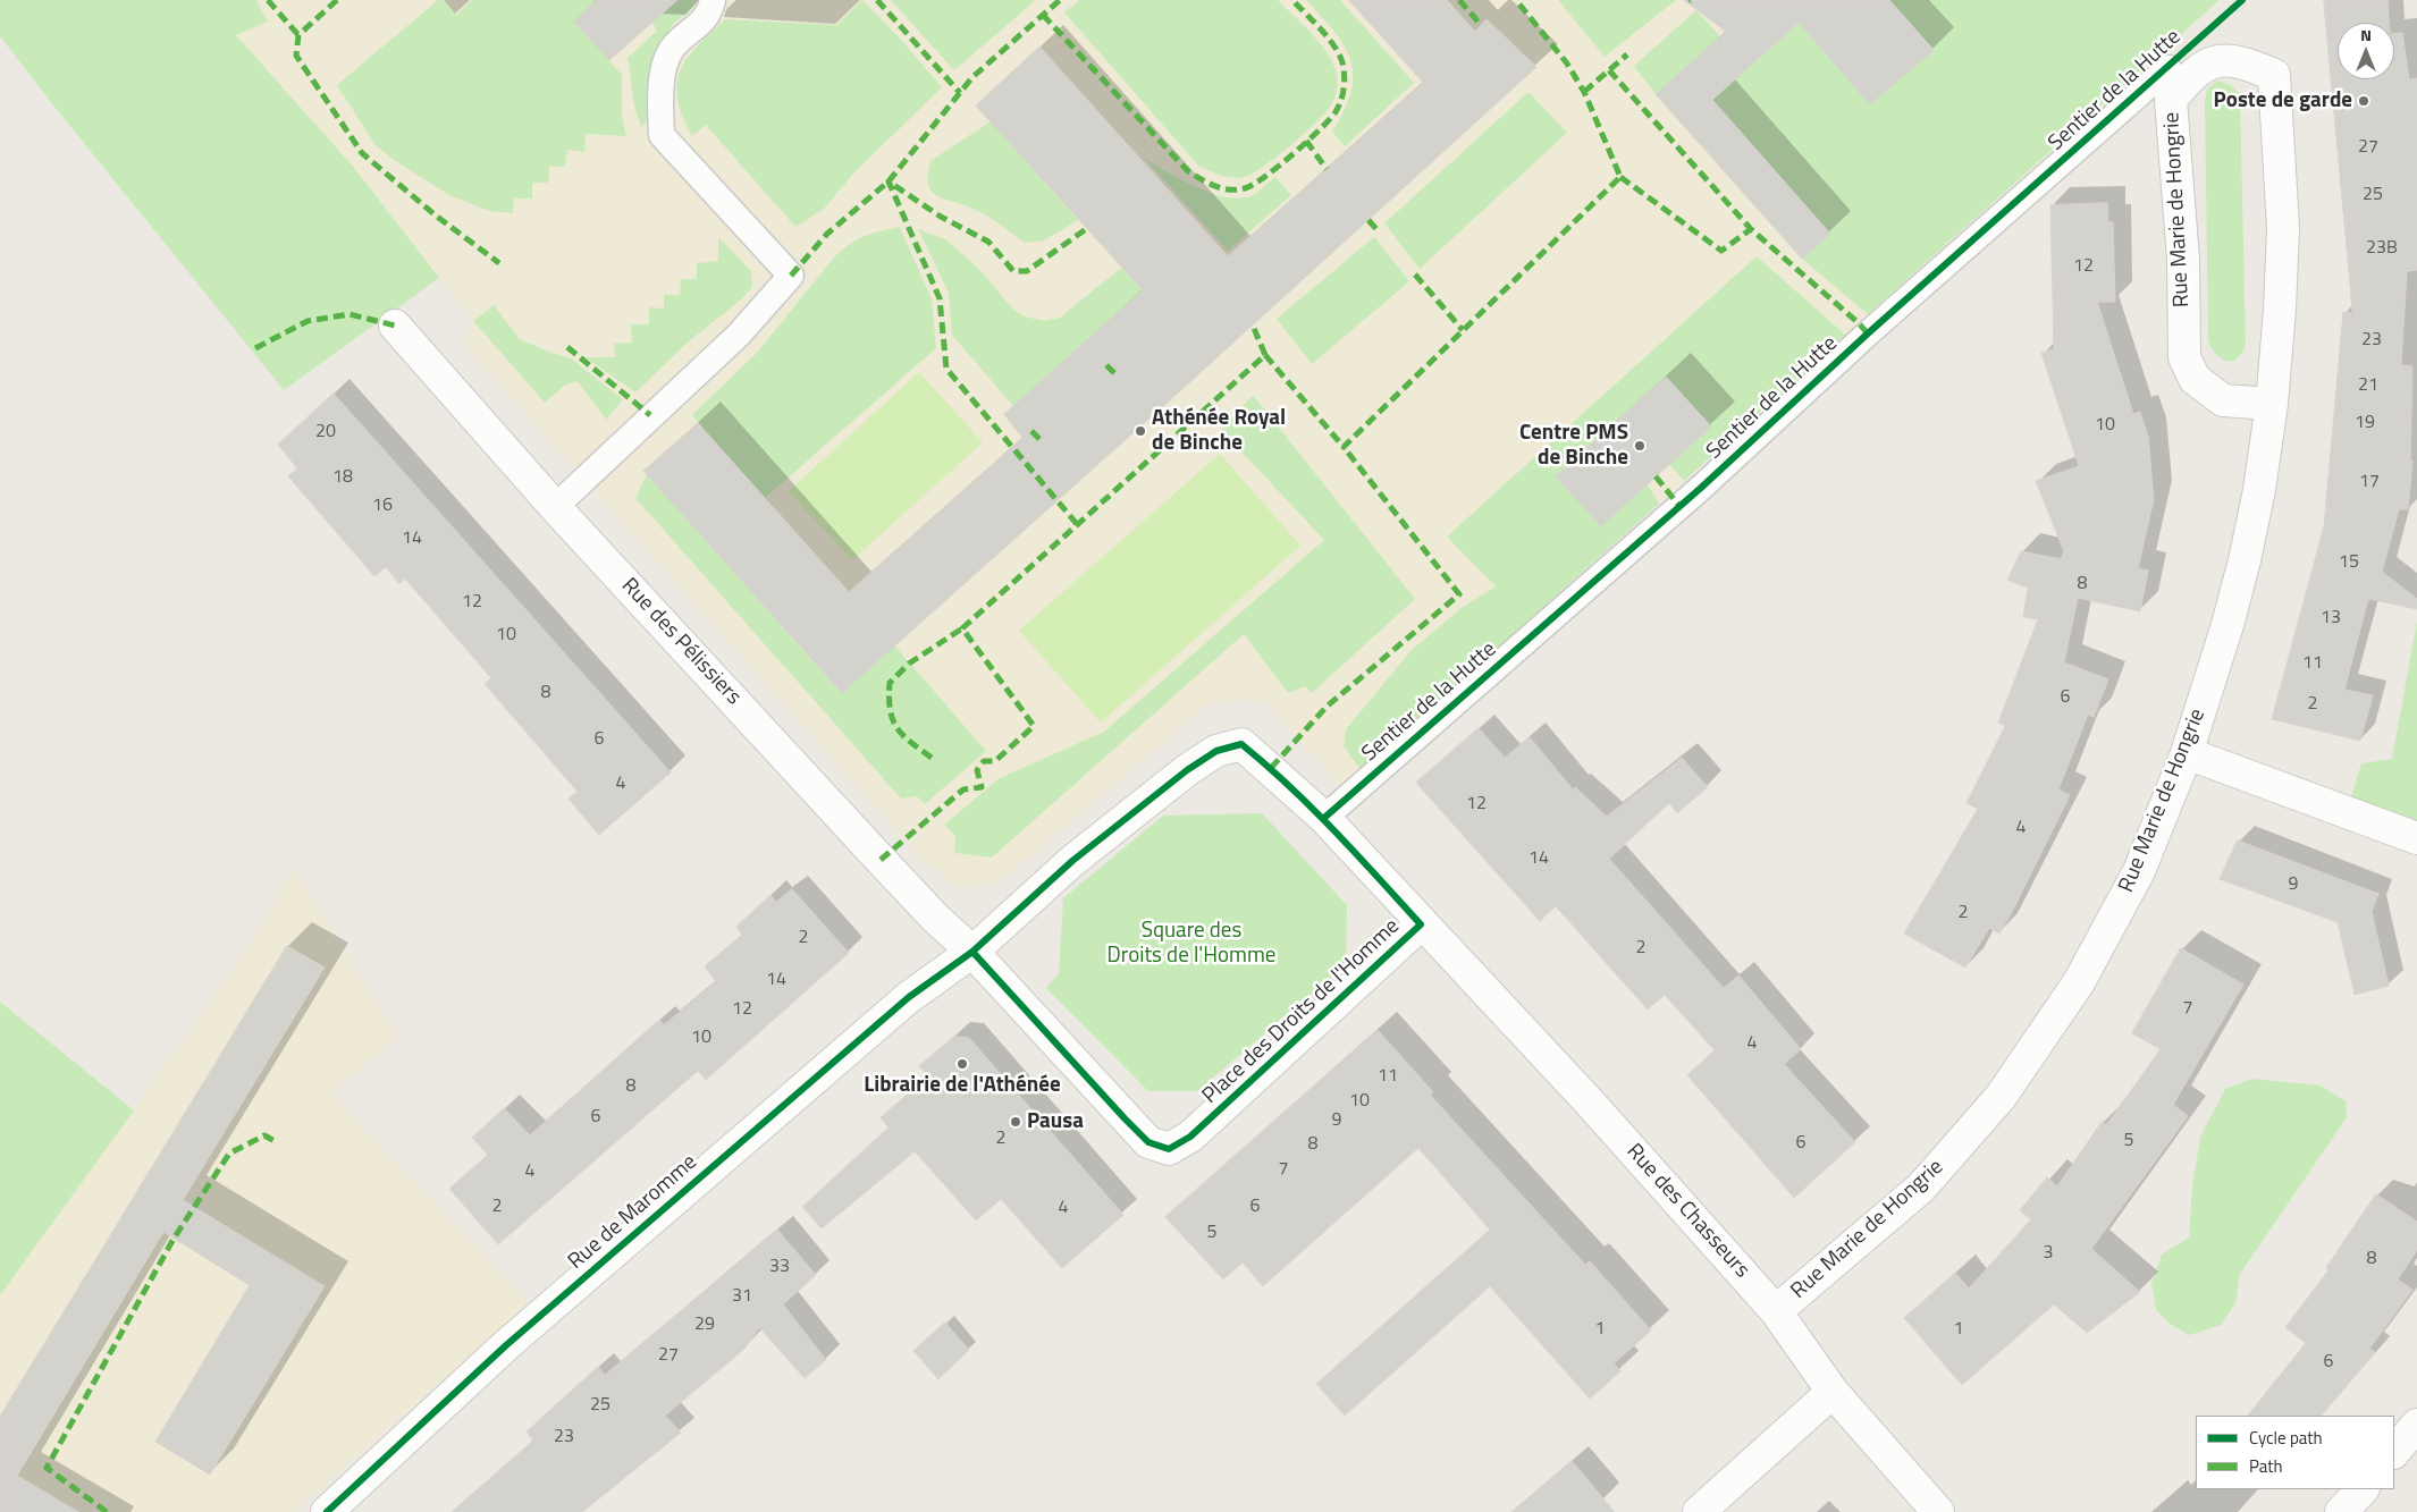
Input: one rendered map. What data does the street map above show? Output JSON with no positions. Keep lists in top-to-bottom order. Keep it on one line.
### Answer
{"streets":{"street":["Rue Marie de Hongrie","Rue des Pélissiers","Place des Droits de l'Homme","Rue des Chasseurs","Rue de Maromme"],"lane":["Sentier de la Hutte"]},"crossings":[["Sentier de la Hutte","Place des Droits de l'Homme"],["Rue Marie de Hongrie","Rue des Chasseurs"],["Rue des Pélissiers","Place des Droits de l'Homme"],["Rue des Pélissiers","Rue de Maromme"],["Place des Droits de l'Homme","Rue des Chasseurs"],["Place des Droits de l'Homme","Rue de Maromme"]],"parks":["Square des Droits de l'Homme"],"places":["Poste de garde","Athénée Royal de Binche","Centre PMS de Binche","Librairie de l'Athénée","Pausa"],"house_numbers":["27","25","23B","12","23","21","19","10","20","18","17","16","14","15","8","12","13","10","11","8","6","2","6","4","12","4","14","9","2","2","2","14","7","12","10","4","11","8","10","6","9","2","5","6","8","7","4","2","6","4","5","3","8","33","31","29","1","1","27","6","25","23"],"legend":["Cycle path","Path"],"north":"top"}
